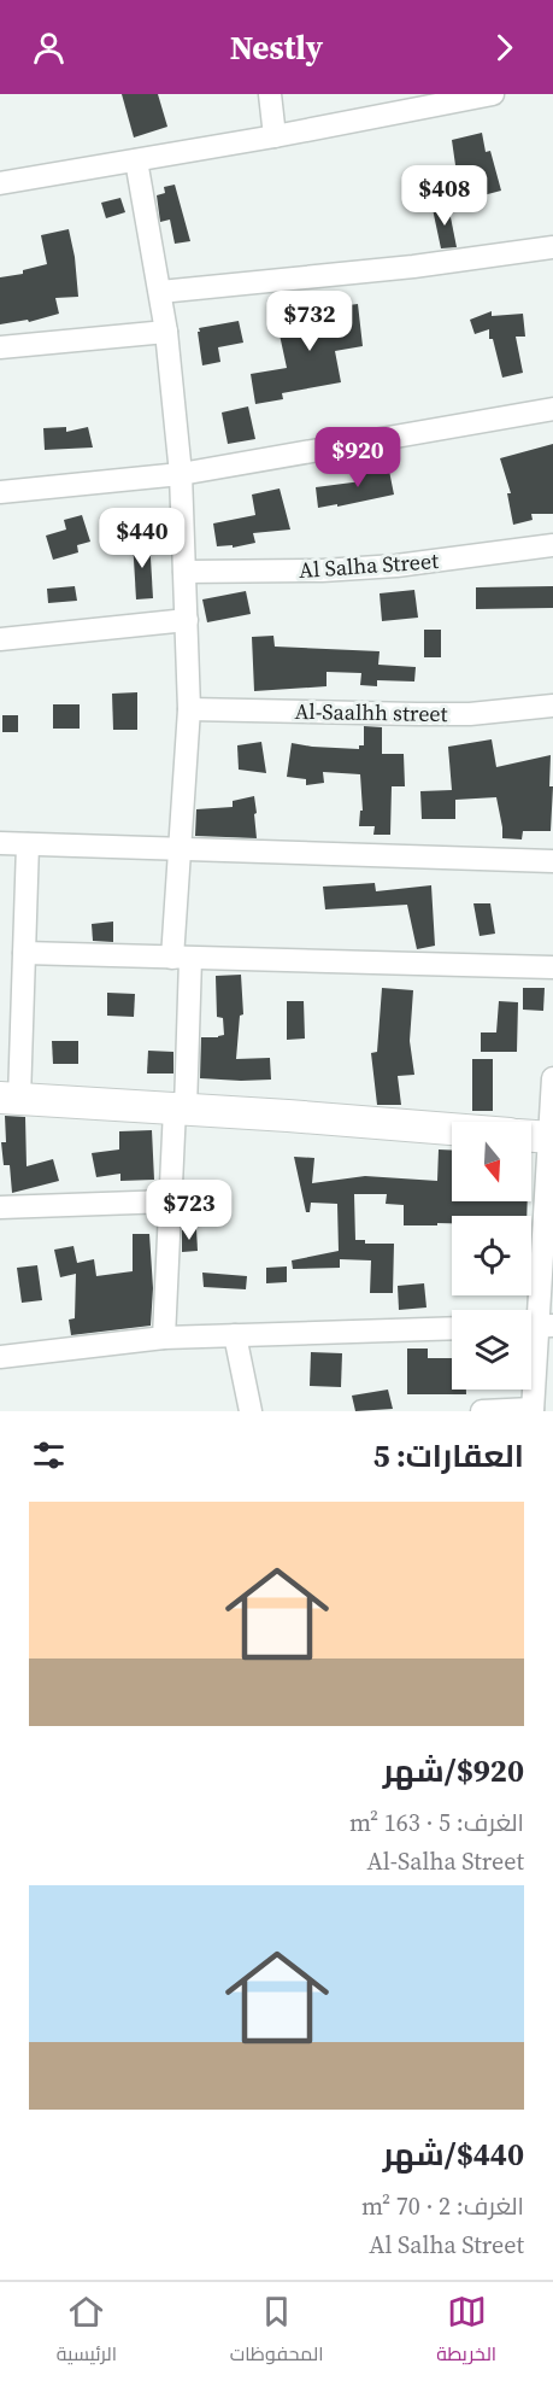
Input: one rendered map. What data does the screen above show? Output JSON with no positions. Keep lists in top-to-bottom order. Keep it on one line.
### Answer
{"streets":{"street":["Al Salha Street","Al-Saalhh street"]},"north":"bottom","page":{"header":"Nestly","price":["$408","$732","$920","$440","$723"],"heading":"العقارات: 5","list":[{"name":"$920/شهر","note":"الغرف: 5 · 163 m² · Al-Salha Street"},{"name":"$440/شهر","note":"الغرف: 2 · 70 m² · Al Salha Street"}],"tabs":["الخريطة","المحفوظات","الرئيسية"]}}
